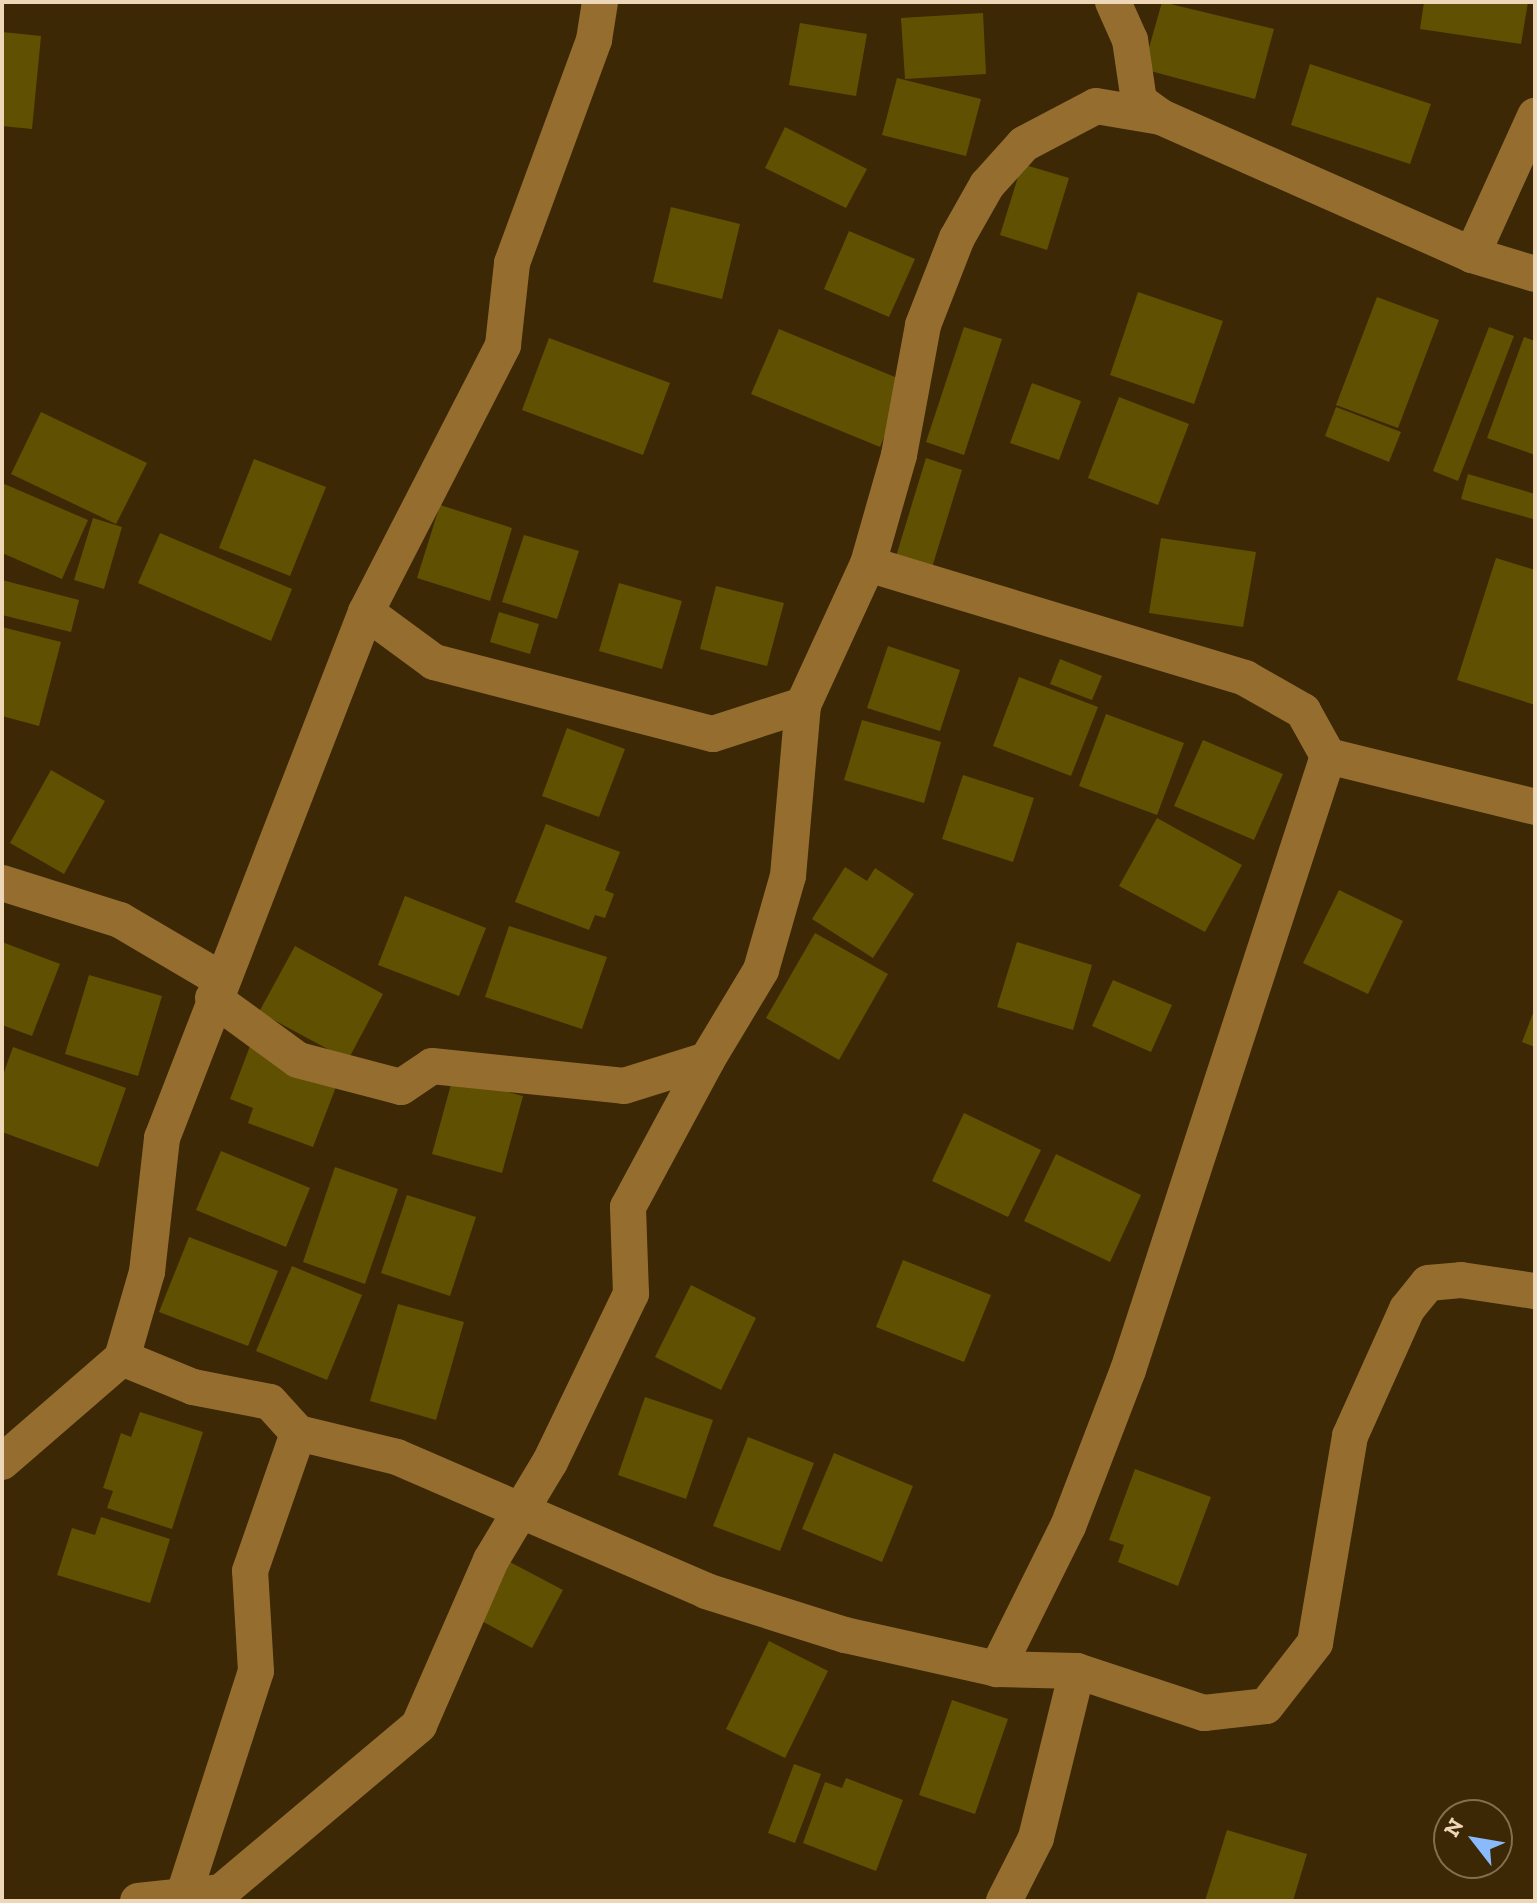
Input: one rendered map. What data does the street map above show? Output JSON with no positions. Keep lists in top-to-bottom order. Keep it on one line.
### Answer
{"north":"top left"}
